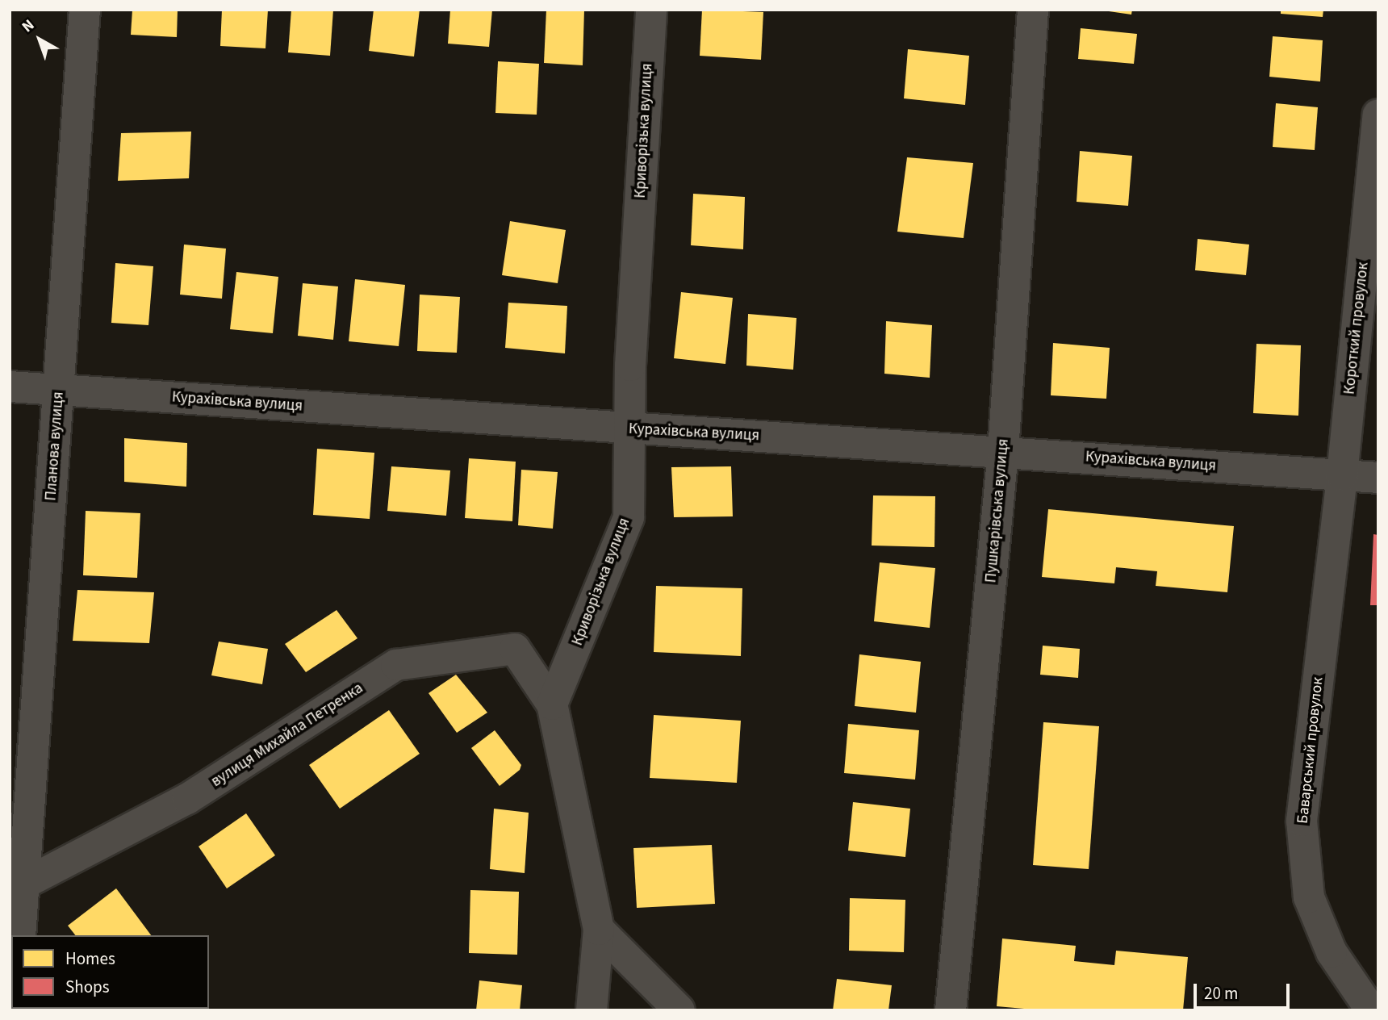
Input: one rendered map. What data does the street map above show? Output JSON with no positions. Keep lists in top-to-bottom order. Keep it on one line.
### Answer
{"streets":{"street":["Криворізька вулиця","Короткий провулок","Курахівська вулиця","Планова вулиця","Пушкарівська вулиця","вулиця Михайла Петренка","Баварський провулок"]},"crossings":[["Криворізька вулиця","Курахівська вулиця"],["Криворізька вулиця","вулиця Михайла Петренка"],["Короткий провулок","Курахівська вулиця"],["Короткий провулок","Баварський провулок"],["Курахівська вулиця","Планова вулиця"],["Курахівська вулиця","Пушкарівська вулиця"],["Курахівська вулиця","Баварський провулок"],["Планова вулиця","вулиця Михайла Петренка"]],"legend":["Homes","Shops"],"scale_bar":"20 m","north":"top left"}
